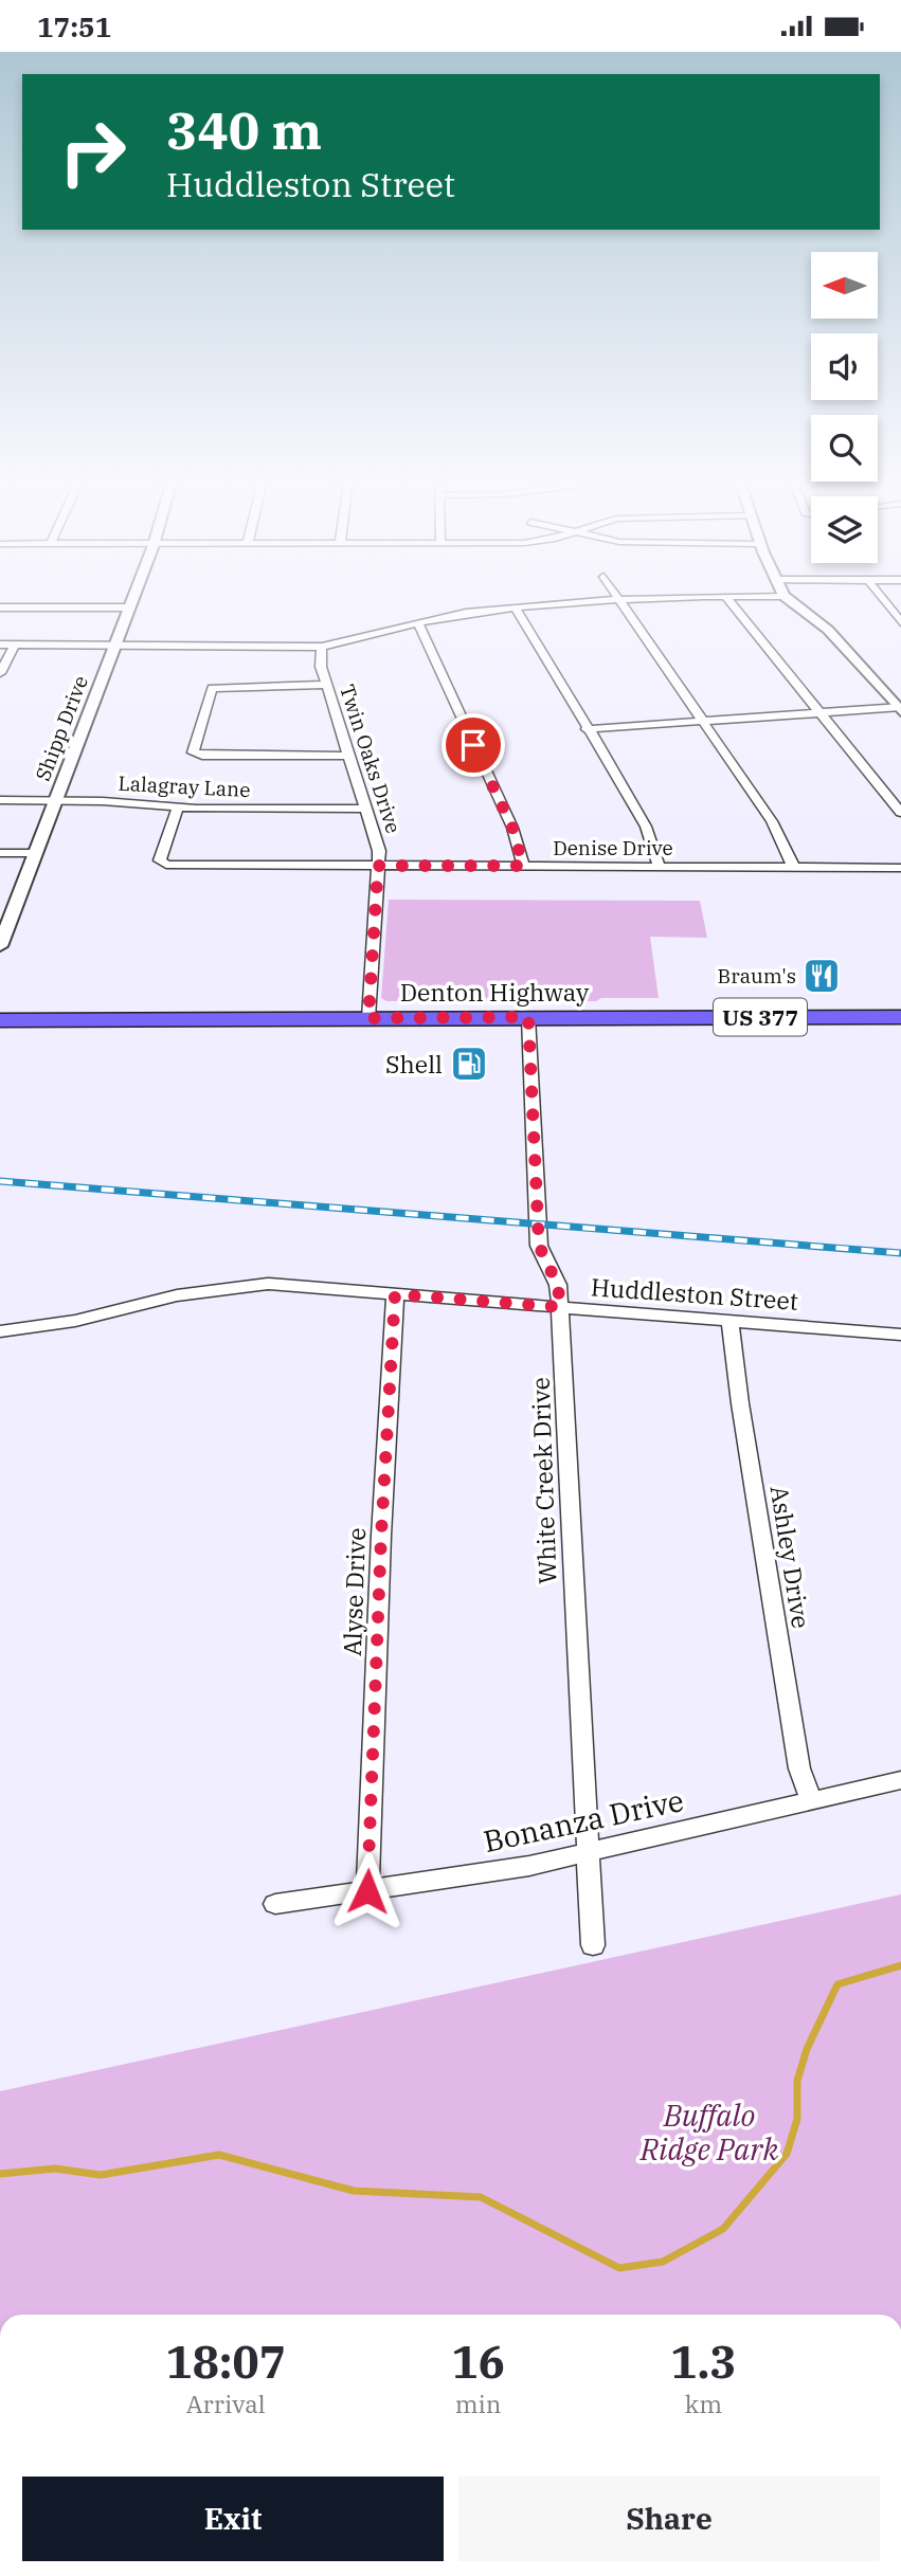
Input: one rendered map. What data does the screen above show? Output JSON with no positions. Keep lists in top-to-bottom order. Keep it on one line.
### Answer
{"streets":{"main road":["Denton Highway","US 377"],"street":["Shipp Drive","Twin Oaks Drive","Lalagray Lane","Denise Drive","Huddleston Street","White Creek Drive","Ashley Drive","Alyse Drive","Bonanza Drive"]},"crossings":[["Shipp Drive","Lalagray Lane"],["Twin Oaks Drive","Lalagray Lane"],["Twin Oaks Drive","Denise Drive"],["Twin Oaks Drive","Denton Highway"],["Lalagray Lane","Denise Drive"],["Denton Highway","White Creek Drive"],["Huddleston Street","White Creek Drive"],["Huddleston Street","Ashley Drive"],["Huddleston Street","Alyse Drive"],["White Creek Drive","Bonanza Drive"],["Ashley Drive","Bonanza Drive"],["Alyse Drive","Bonanza Drive"]],"parks":["Buffalo Ridge Park"],"places":{"restaurant":["Braum's"],"fuel station":["Shell"]},"north":"left","page":{"status":"17:51","turn":["340 m","Huddleston Street"],"eta":["18:07","Arrival","16","min","1.3","km"],"buttons":["Exit","Share"]}}
